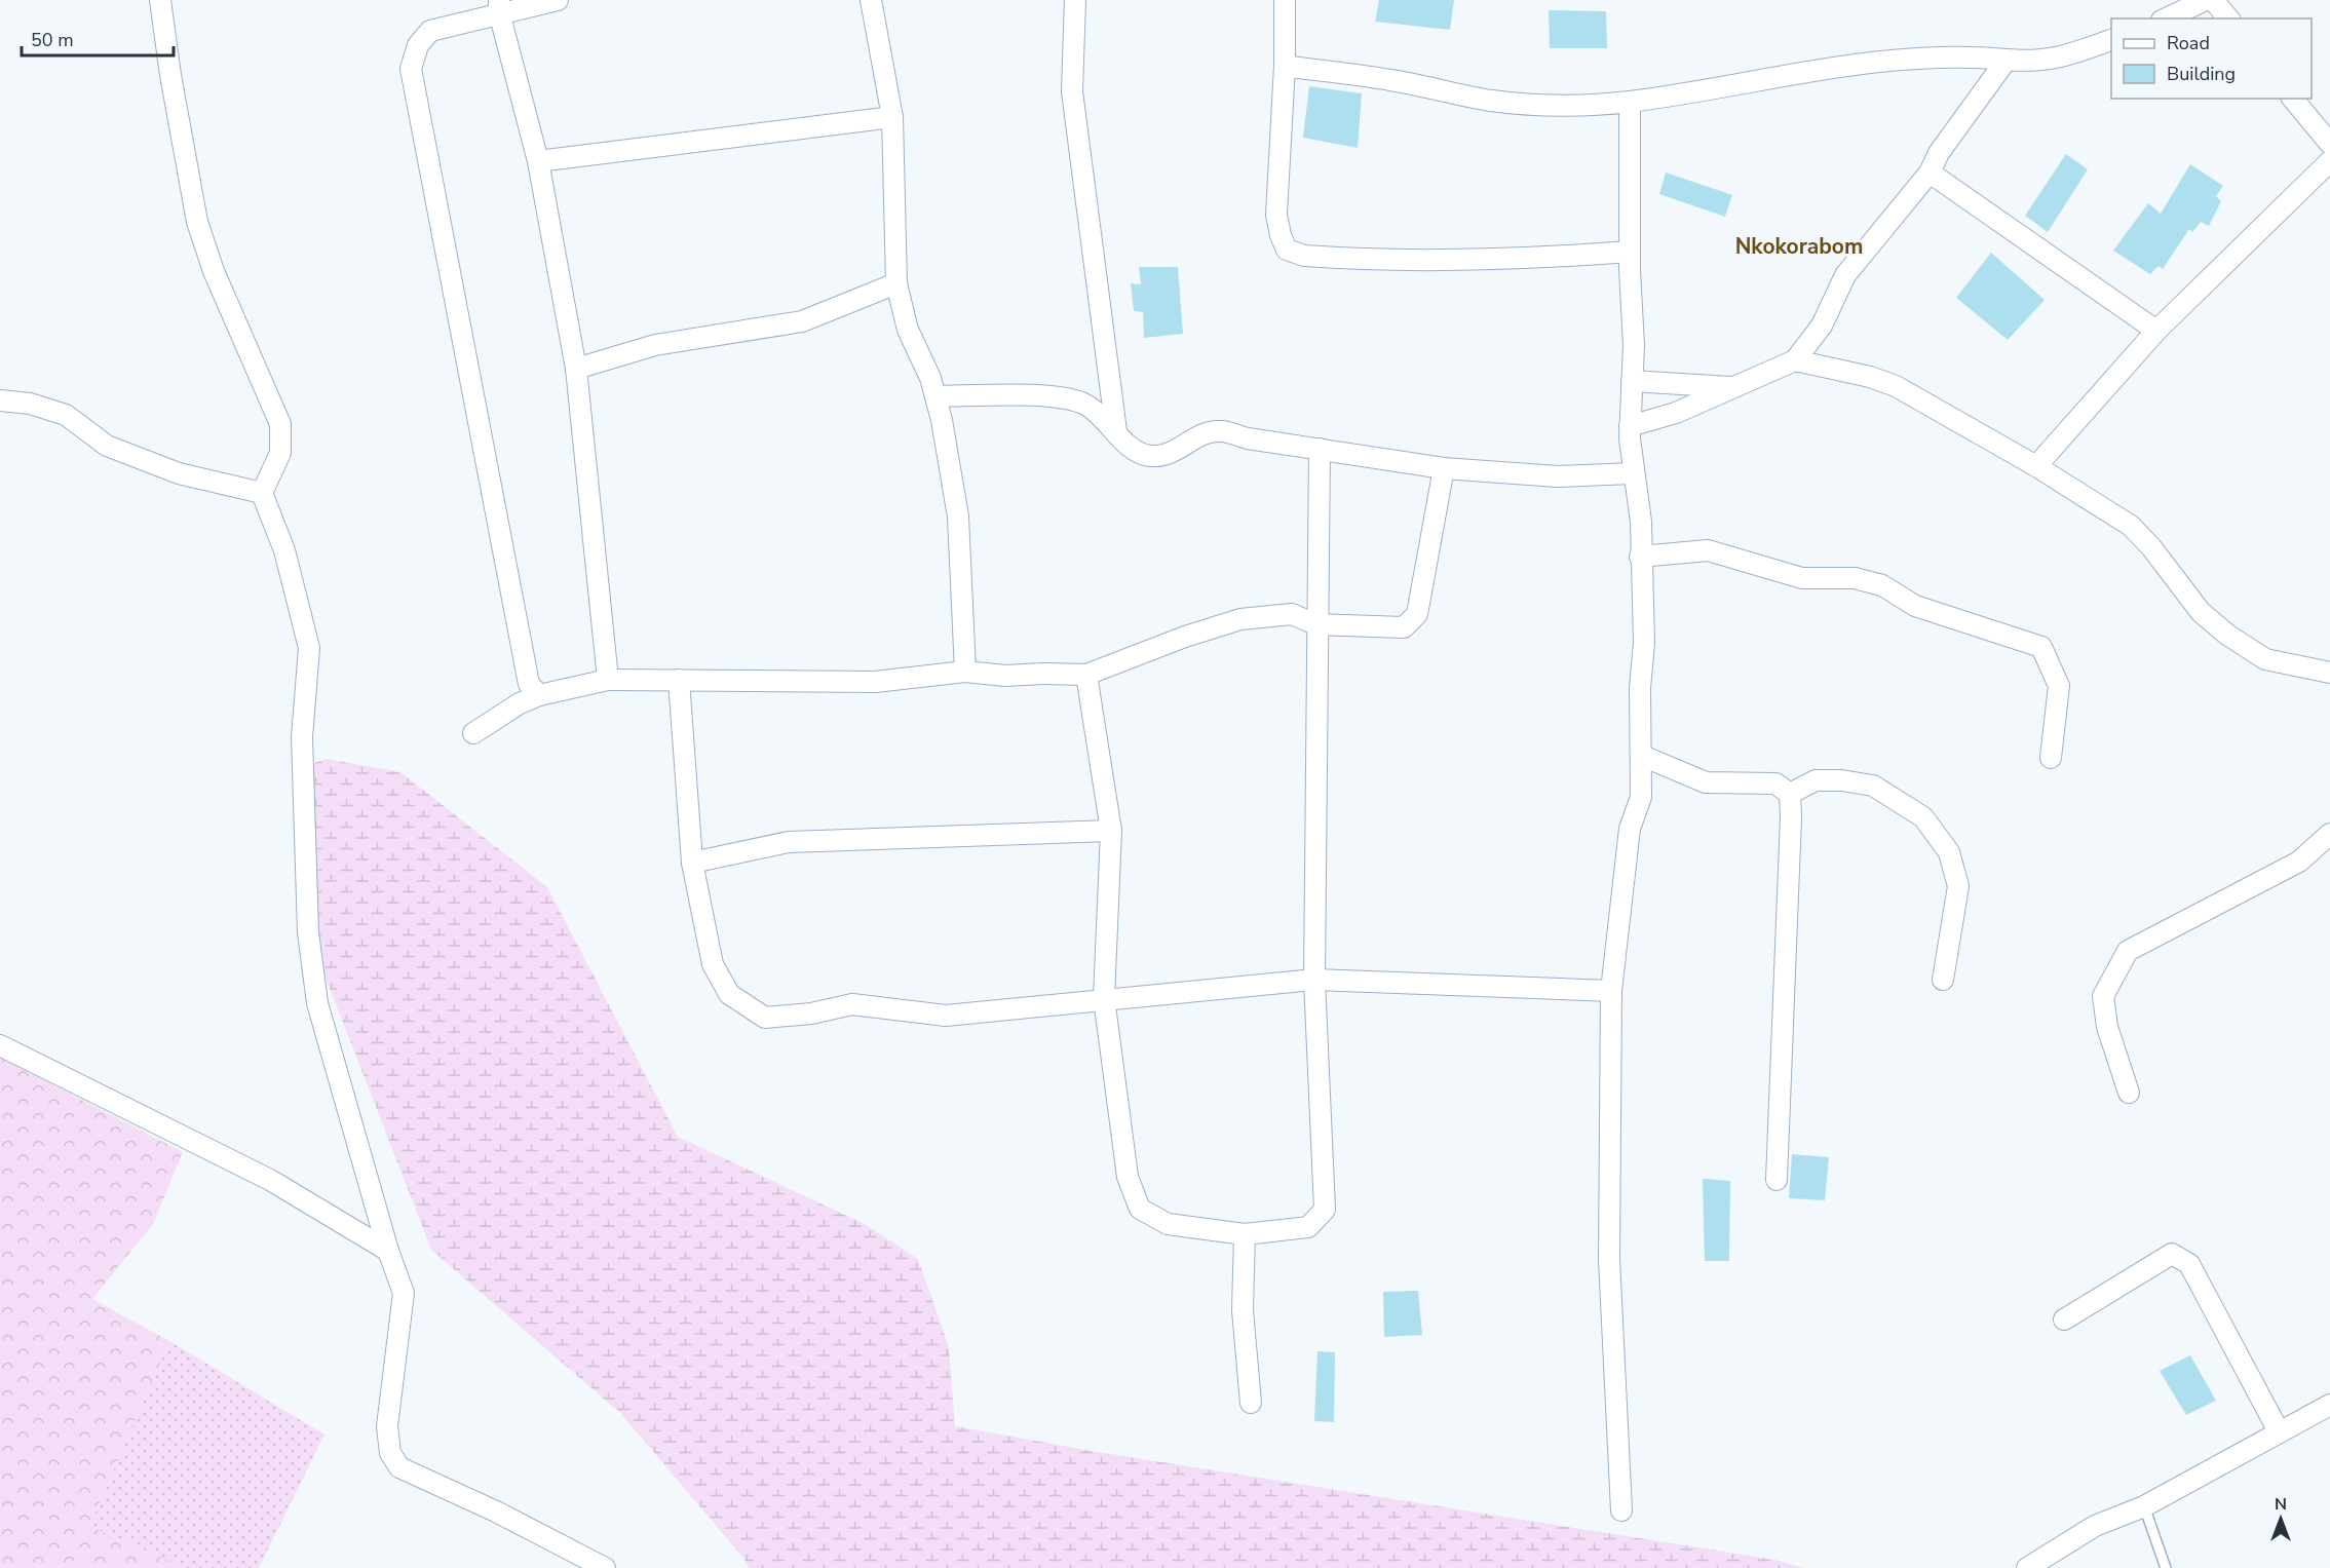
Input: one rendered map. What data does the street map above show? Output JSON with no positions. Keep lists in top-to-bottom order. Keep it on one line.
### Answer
{"districts":["Nkokorabom"],"legend":["Road","Building"],"scale_bar":"50 m","north":"top"}
